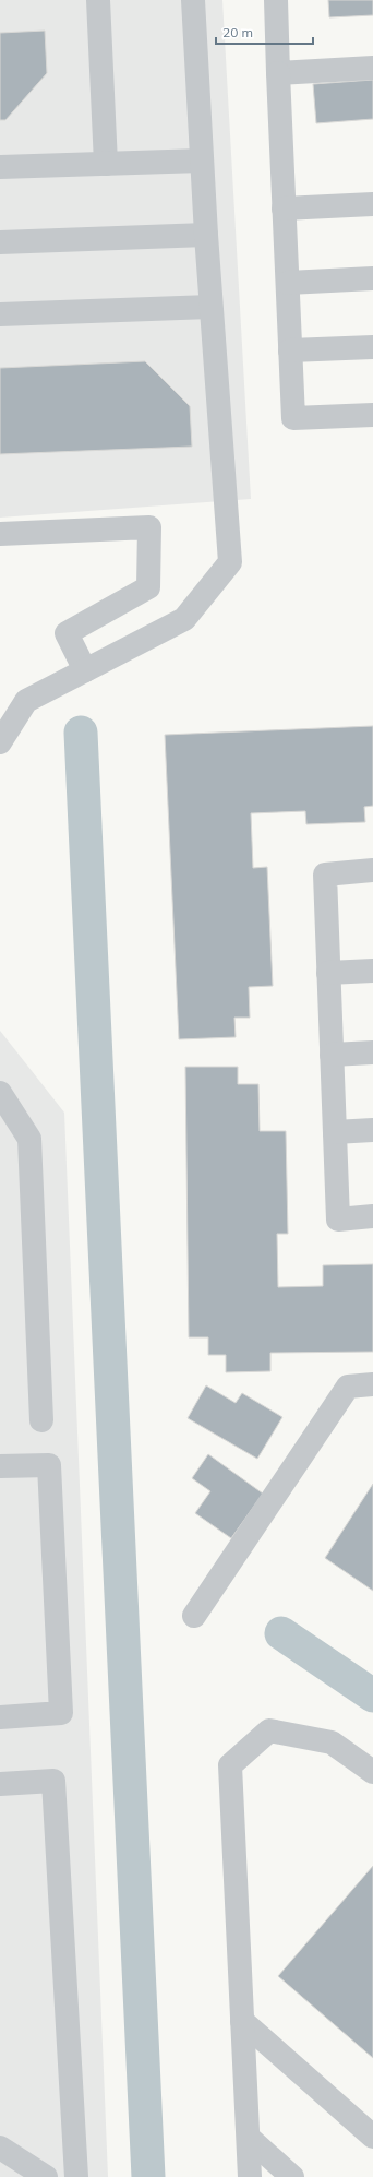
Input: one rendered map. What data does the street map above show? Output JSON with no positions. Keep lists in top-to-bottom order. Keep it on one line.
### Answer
{"scale_bar":"20 m"}
